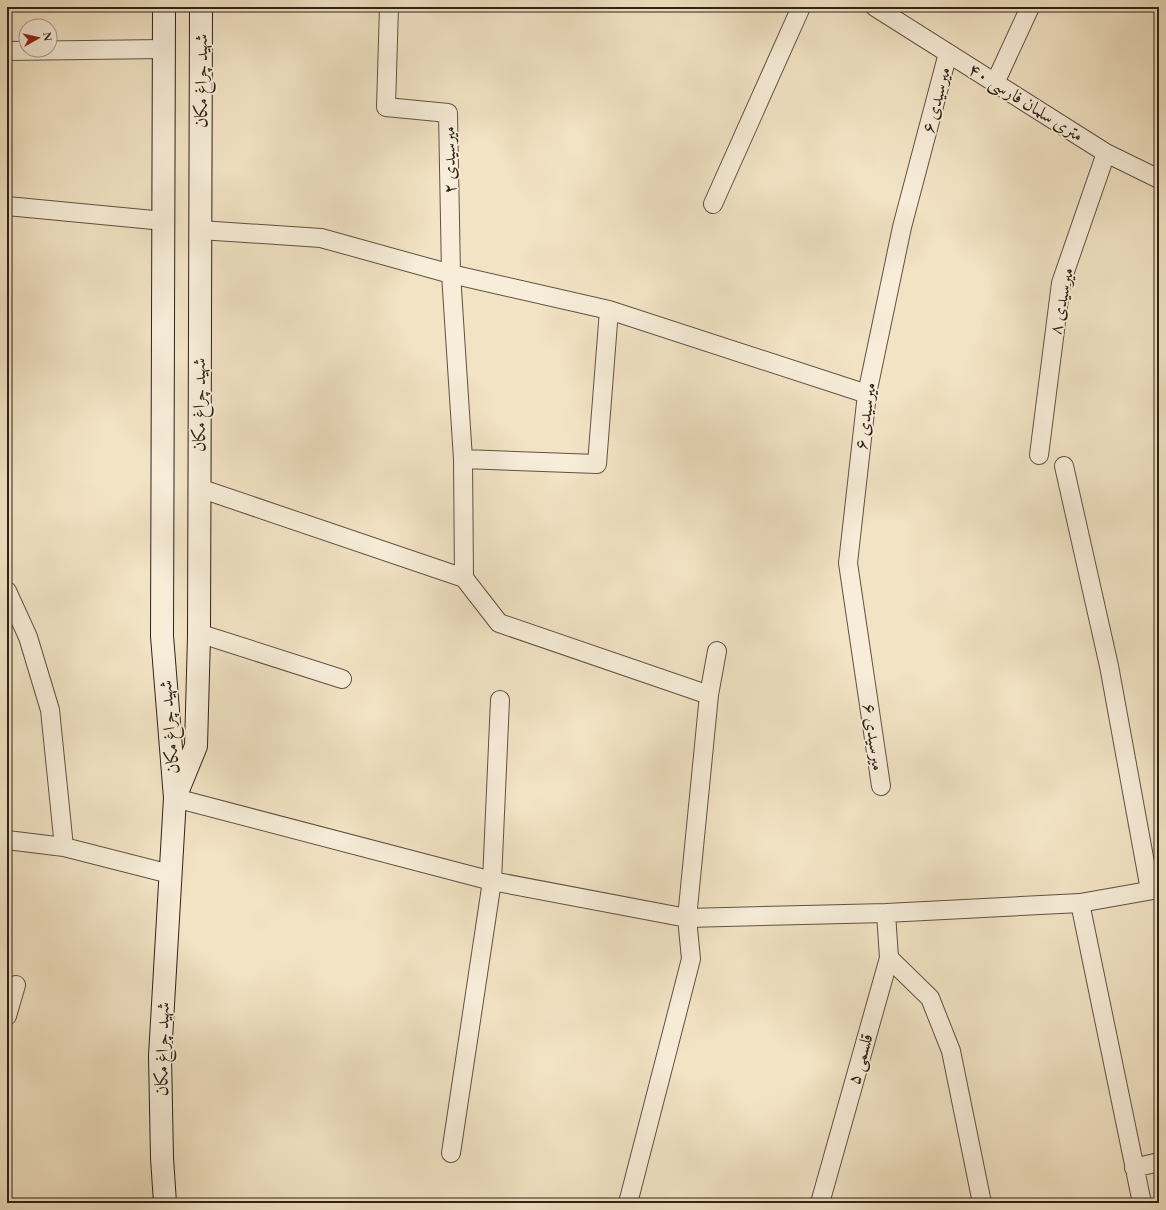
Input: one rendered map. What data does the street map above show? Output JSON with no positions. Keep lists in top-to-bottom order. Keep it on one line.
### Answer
{"streets":{"street":["شهید چراغ مکان","میرسیدی ۶","۴۰ متری سلمان فارسی","میرسیدی ۲","میرسیدی ۸","قلسمی ۵"]},"crossings":[["میرسیدی ۶","۴۰ متری سلمان فارسی"],["۴۰ متری سلمان فارسی","میرسیدی ۸"]],"north":"right"}
